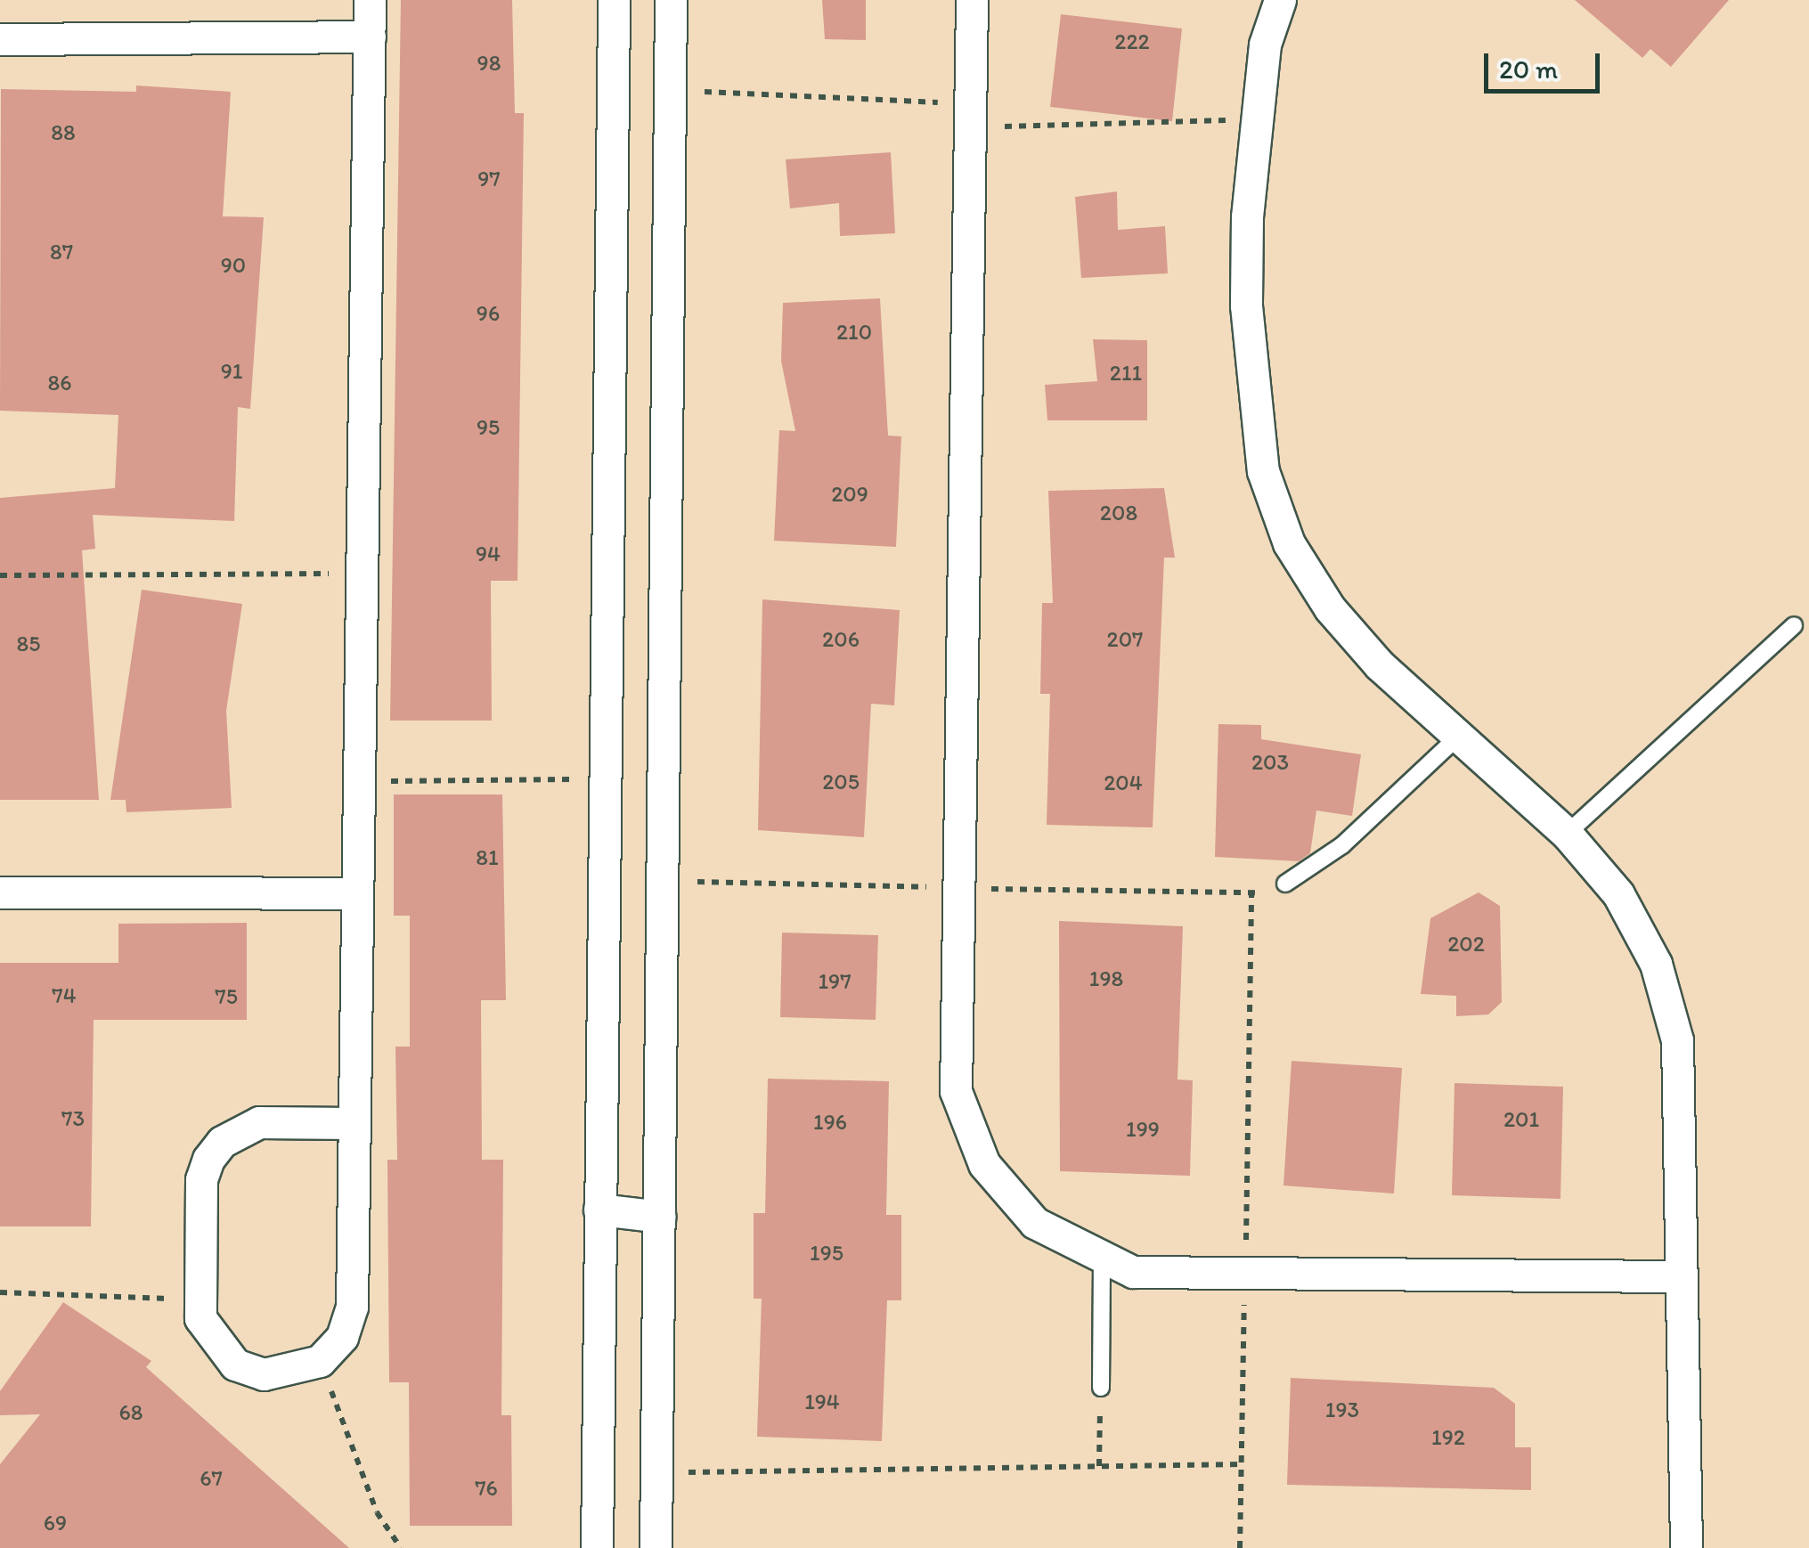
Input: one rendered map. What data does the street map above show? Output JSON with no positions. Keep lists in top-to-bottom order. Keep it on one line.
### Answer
{"house_numbers":["222","98","88","97","87","90","96","210","91","211","86","95","209","208","94","206","207","85","203","205","204","81","202","198","197","74","75","73","201","196","199","195","194","193","68","192","67","76","69"],"scale_bar":"20 m"}
